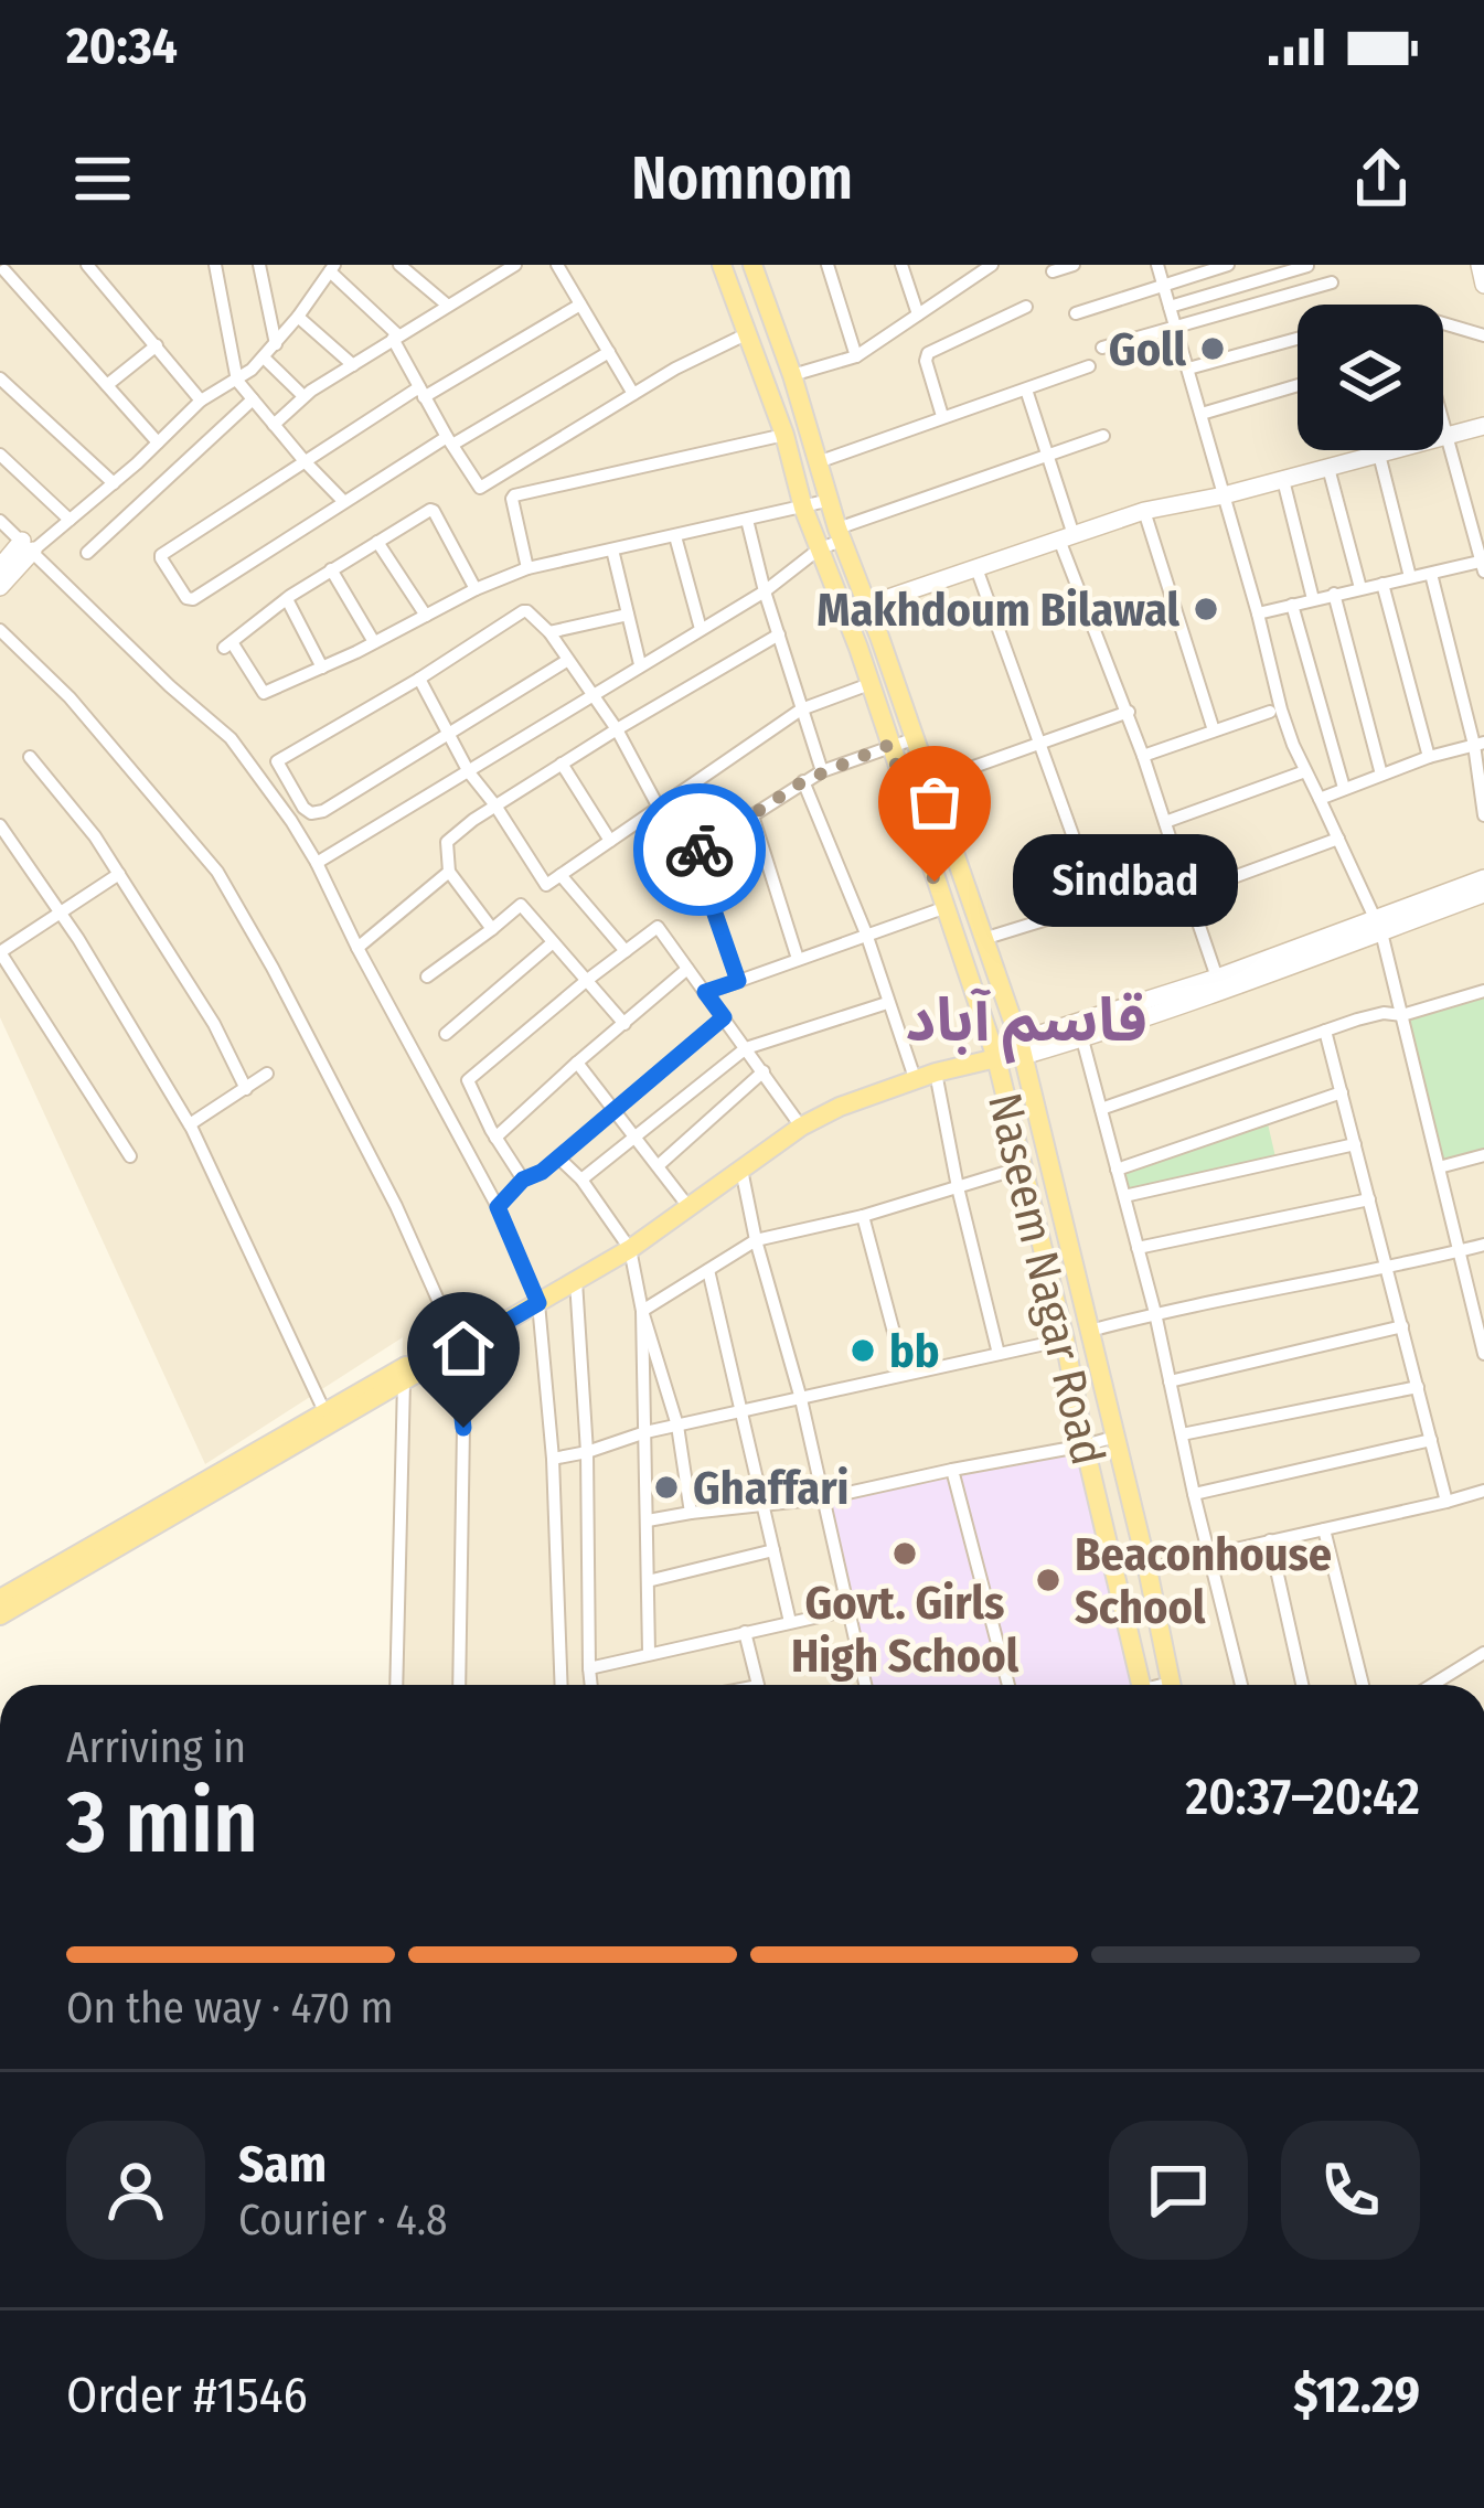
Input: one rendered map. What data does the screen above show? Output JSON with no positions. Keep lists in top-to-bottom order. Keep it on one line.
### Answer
{"streets":{"main road":["Naseem Nagar Road"]},"districts":["قاسم آباد"],"places":["Goll","Makhdoum Bilawal","Sindbad","bb","Ghaffari","Govt. Girls High School","Beaconhouse School"],"page":{"status":"20:34","header":"Nomnom","bubble":"Sindbad","heading":["3 min","Arriving in","20:37–20:42"],"panel":["Sam","Courier · 4.8","Order #1546","$12.29"],"bar":"On the way · 470 m"}}
